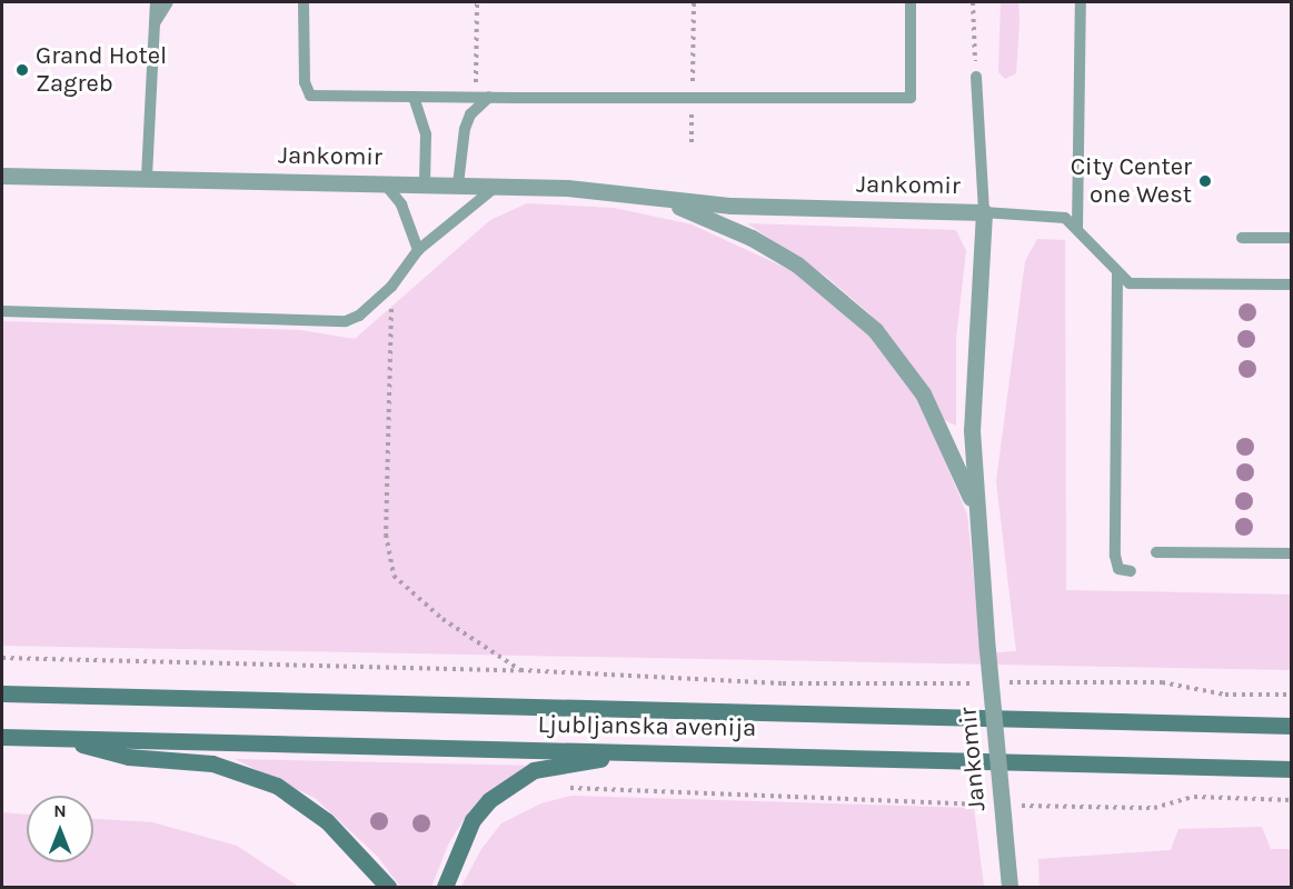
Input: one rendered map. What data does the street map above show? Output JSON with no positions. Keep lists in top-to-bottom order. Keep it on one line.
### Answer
{"streets":{"main road":["Ljubljanska avenija"],"street":["Jankomir"]},"places":["Grand Hotel Zagreb","City Center one West"],"north":"top"}
